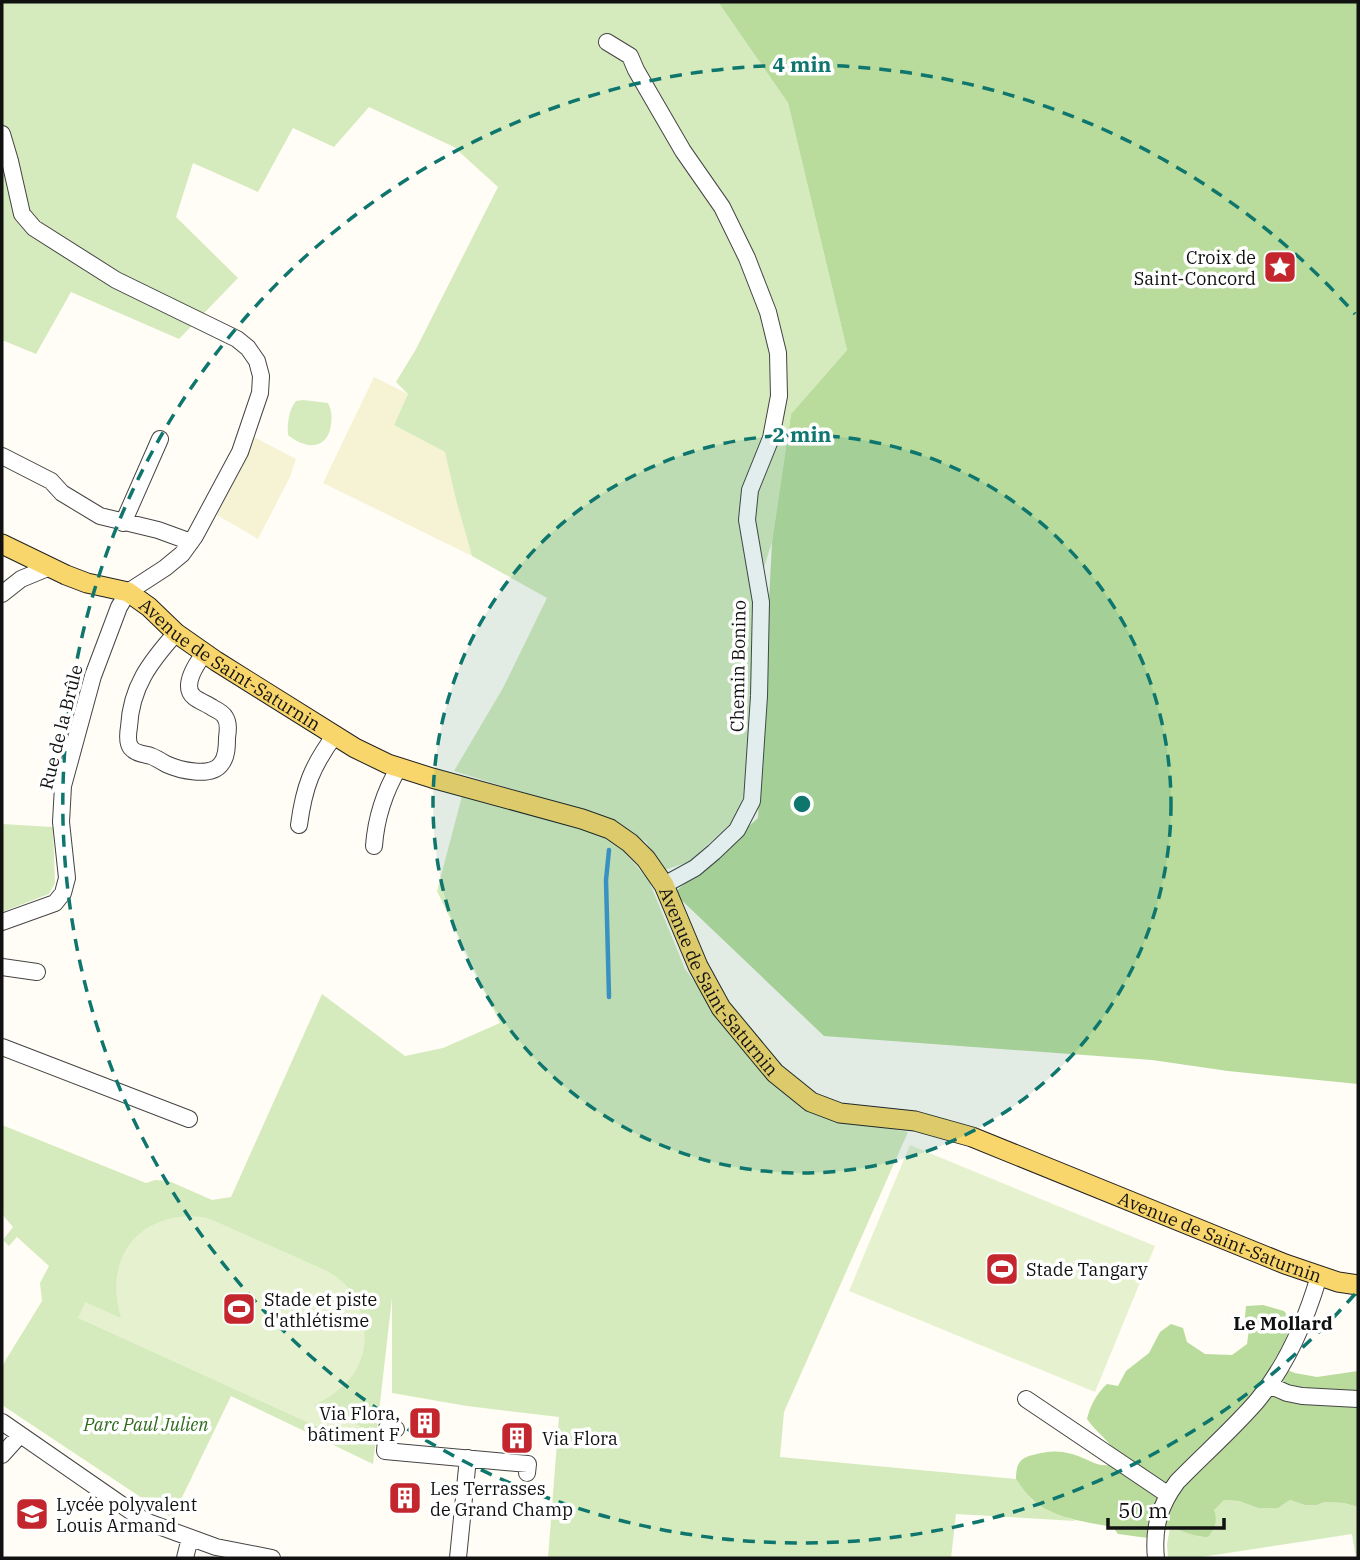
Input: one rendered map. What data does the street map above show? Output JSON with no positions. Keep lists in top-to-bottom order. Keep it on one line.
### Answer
{"streets":{"main road":["Avenue de Saint-Saturnin"],"street":["Chemin Bonino","Rue de la Brûle"]},"crossings":[["Avenue de Saint-Saturnin","Chemin Bonino"],["Avenue de Saint-Saturnin","Rue de la Brûle"]],"districts":["Le Mollard"],"parks":["Parc Paul Julien"],"places":{"place":["Croix de Saint-Concord"],"sports":["Stade Tangary","Stade et piste d'athlétisme"],"building":["Via Flora, bâtiment F","Via Flora","Les Terrasses de Grand Champ"],"school or university":["Lycée polyvalent Louis Armand"]},"scale_bar":"50 m","rings":["4 min","2 min"]}
